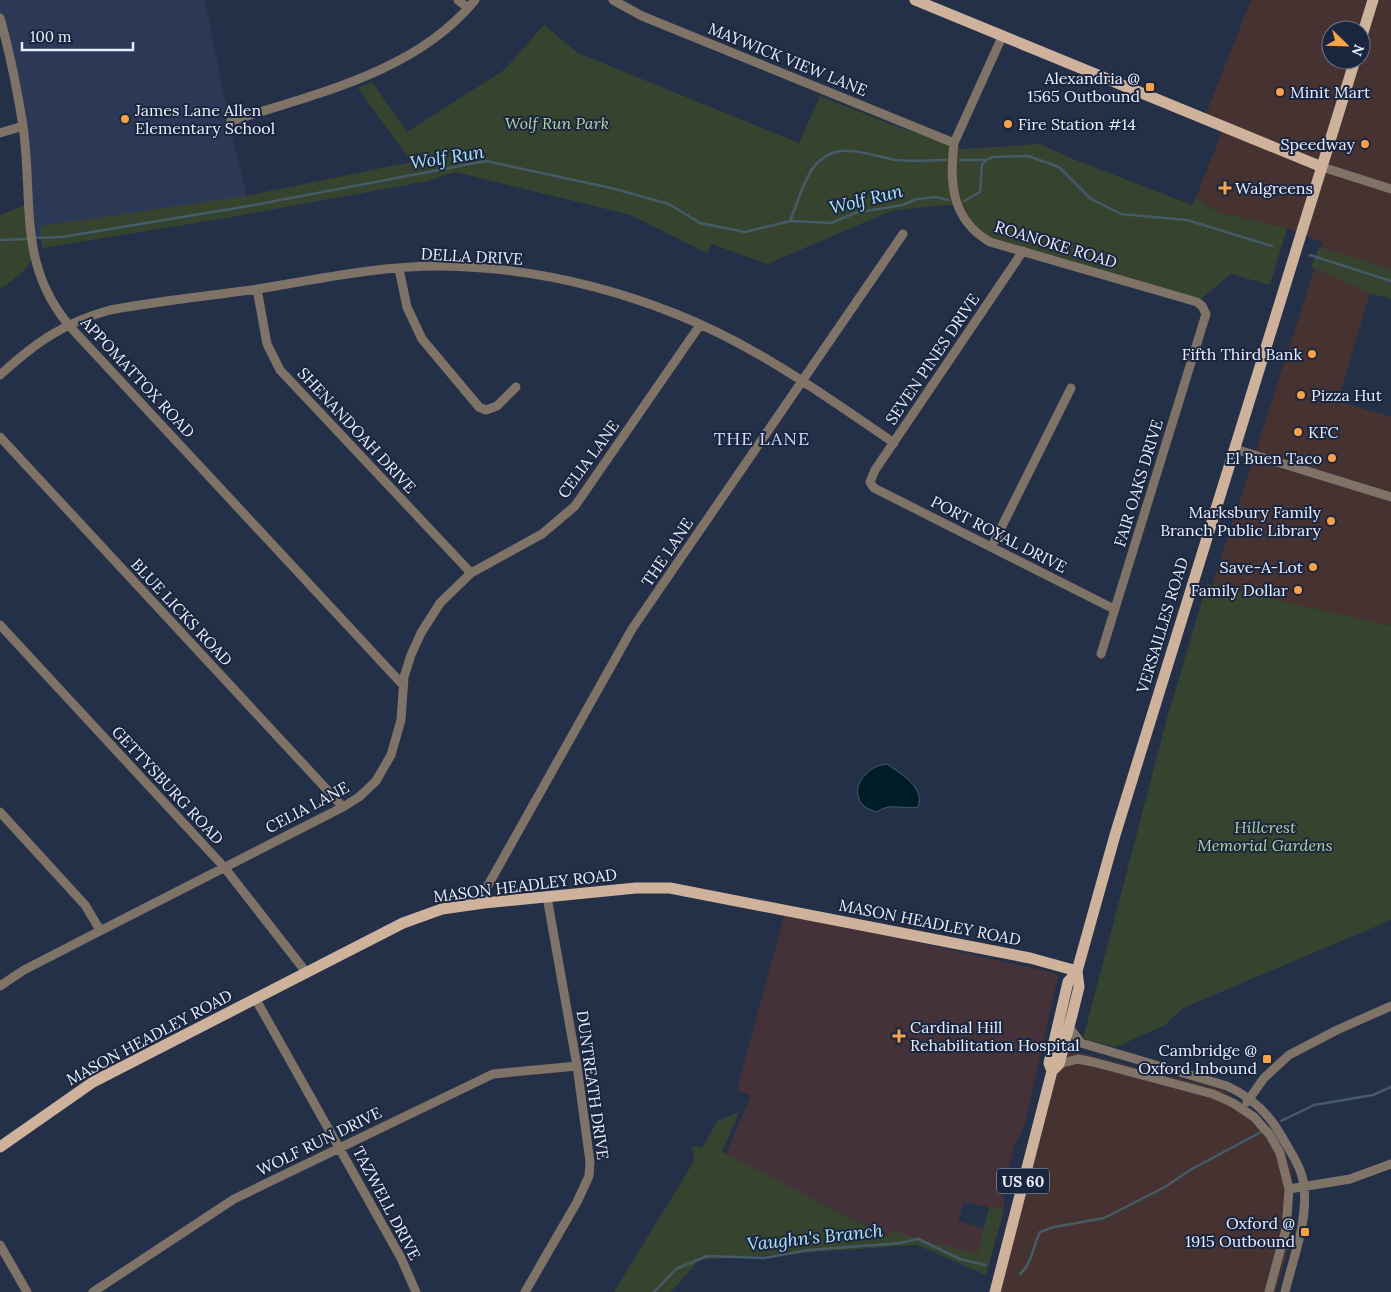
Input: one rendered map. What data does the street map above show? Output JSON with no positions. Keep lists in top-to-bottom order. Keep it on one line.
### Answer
{"streets":{"main road":["VERSAILLES ROAD","MASON HEADLEY ROAD","US 60"],"street":["MAYWICK VIEW LANE","ROANOKE ROAD","DELLA DRIVE","SEVEN PINES DRIVE","APPOMATTOX ROAD","SHENANDOAH DRIVE","CELIA LANE","FAIR OAKS DRIVE","PORT ROYAL DRIVE","THE LANE","BLUE LICKS ROAD","GETTYSBURG ROAD","DUNTREATH DRIVE","WOLF RUN DRIVE","TAZWELL DRIVE"]},"crossings":[["MAYWICK VIEW LANE","ROANOKE ROAD"],["ROANOKE ROAD","SEVEN PINES DRIVE"],["ROANOKE ROAD","FAIR OAKS DRIVE"],["DELLA DRIVE","SEVEN PINES DRIVE"],["DELLA DRIVE","APPOMATTOX ROAD"],["DELLA DRIVE","SHENANDOAH DRIVE"],["DELLA DRIVE","CELIA LANE"],["DELLA DRIVE","THE LANE"],["SEVEN PINES DRIVE","PORT ROYAL DRIVE"],["APPOMATTOX ROAD","CELIA LANE"],["SHENANDOAH DRIVE","CELIA LANE"],["CELIA LANE","BLUE LICKS ROAD"],["CELIA LANE","GETTYSBURG ROAD"],["FAIR OAKS DRIVE","PORT ROYAL DRIVE"],["THE LANE","MASON HEADLEY ROAD"],["VERSAILLES ROAD","MASON HEADLEY ROAD"],["GETTYSBURG ROAD","MASON HEADLEY ROAD"],["MASON HEADLEY ROAD","DUNTREATH DRIVE"],["MASON HEADLEY ROAD","TAZWELL DRIVE"],["DUNTREATH DRIVE","WOLF RUN DRIVE"],["WOLF RUN DRIVE","TAZWELL DRIVE"]],"districts":["THE LANE"],"water":["Wolf Run","Vaughn's Branch"],"parks":["Wolf Run Park","Hillcrest Memorial Gardens"],"places":{"transit":["Alexandria @ 1565 Outbound","Cambridge @ Oxford Inbound","Oxford @ 1915 Outbound"],"other":["Minit Mart","James Lane Allen Elementary School","Fire Station #14","Speedway","Fifth Third Bank","Pizza Hut","KFC","El Buen Taco","Marksbury Family Branch Public Library","Save-A-Lot","Family Dollar"],"health":["Walgreens","Cardinal Hill Rehabilitation Hospital"]},"scale_bar":"100 m","north":"bottom right"}
